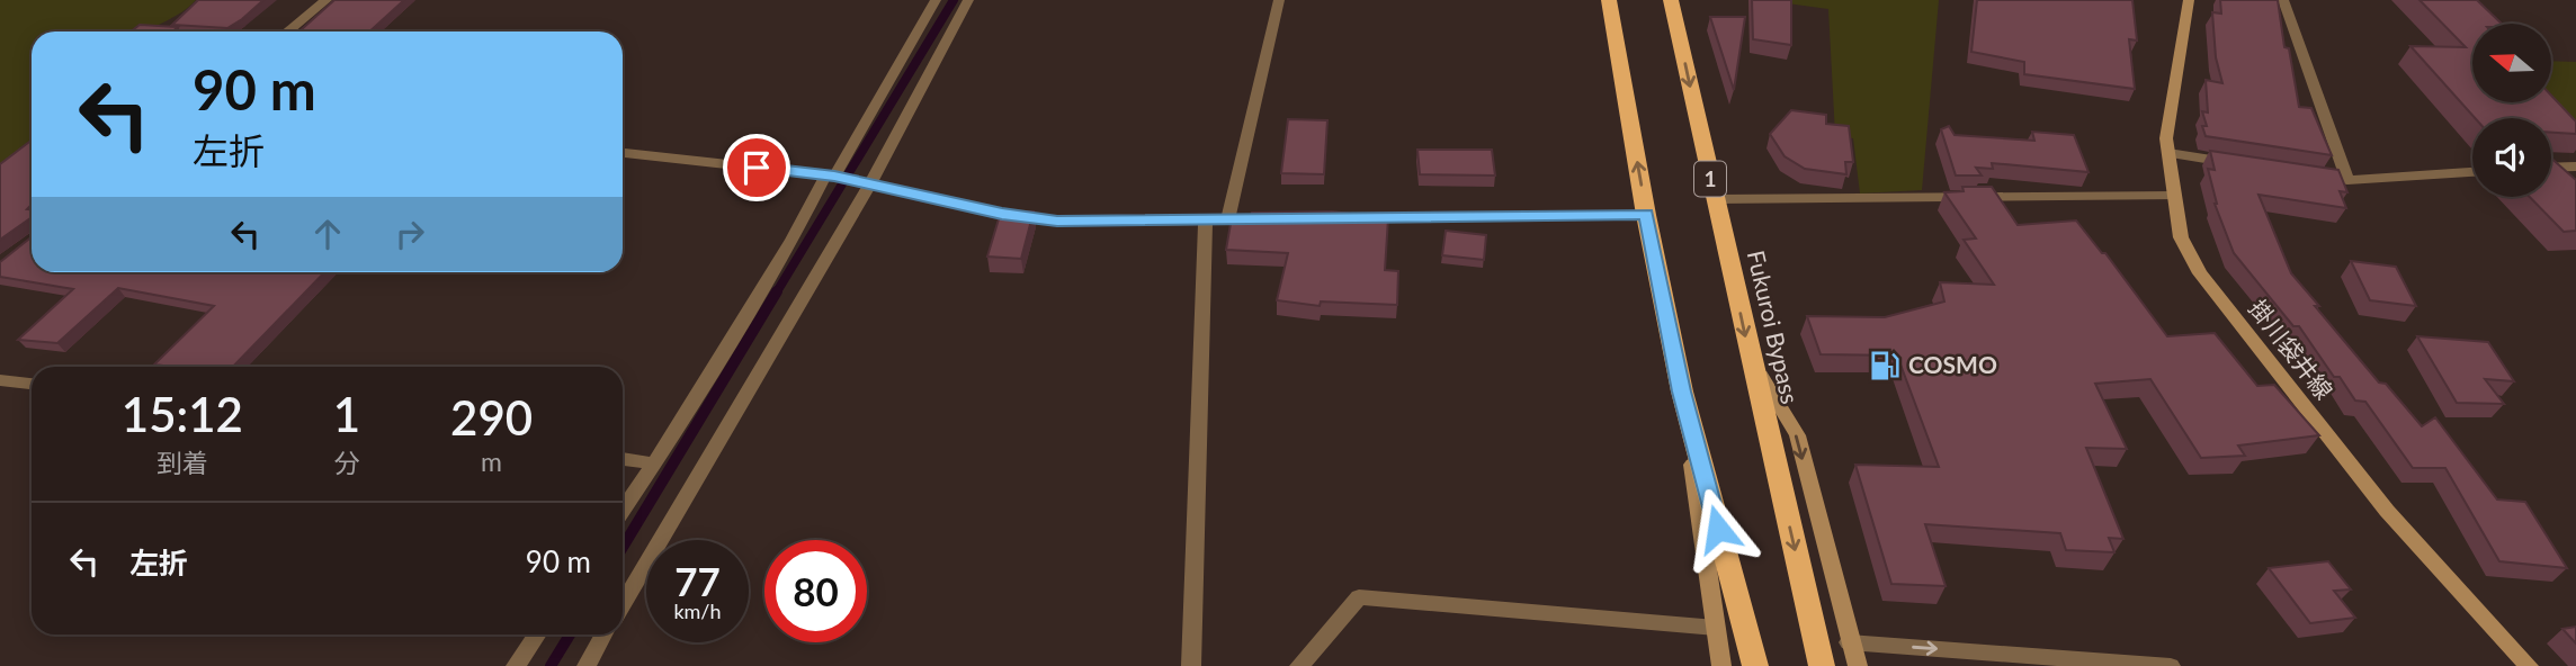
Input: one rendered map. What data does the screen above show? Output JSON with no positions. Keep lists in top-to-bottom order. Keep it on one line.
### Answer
{"streets":{"highway":["1","Fukuroi Bypass"],"main road":["掛川袋井線"]},"places":{"fuel station":["COSMO"]},"north":"left","page":{"turn":["90 m","左折"],"eta":["15:12","到着","1","分","290","m"],"list":[{"name":"左折","value":"90 m"}],"speed":"77 km/h","limit":"80"}}
